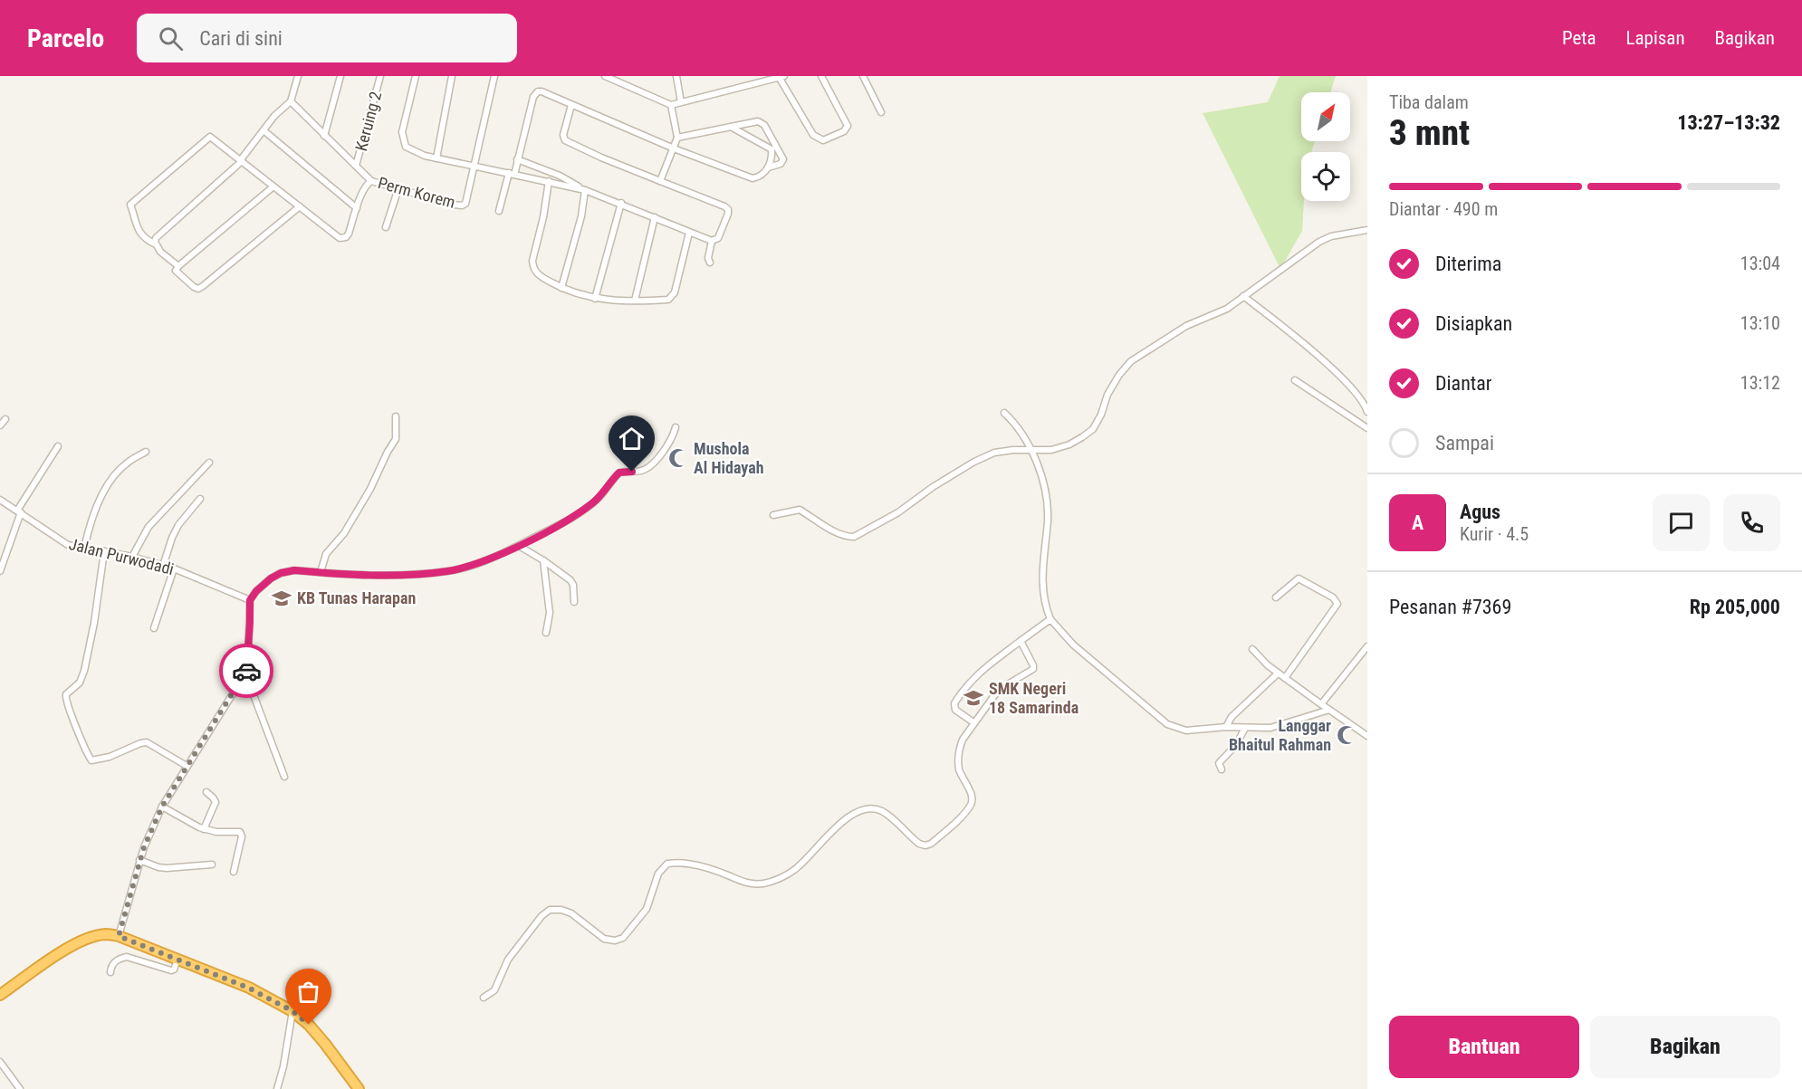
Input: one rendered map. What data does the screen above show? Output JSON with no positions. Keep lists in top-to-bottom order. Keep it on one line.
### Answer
{"streets":{"street":["Keruing 2","Perm Korem","Jalan Purwodadi"]},"places":{"mosque":["Mushola Al Hidayah","Langgar Bhaitul Rahman"],"school or university":["KB Tunas Harapan","SMK Negeri 18 Samarinda"]},"north":"top right","page":{"header":"Parcelo","search":"Cari di sini","nav":["Peta","Lapisan","Bagikan"],"heading":["3 mnt","Tiba dalam","13:27–13:32"],"panel":["Agus","Kurir · 4.5","Pesanan #7369","Rp 205,000"],"bar":"Diantar · 490 m","list":[["Diterima","13:04"],["Disiapkan","13:10"],["Diantar","13:12"],"Sampai"],"round":"A","buttons":["Bantuan","Bagikan"]}}
